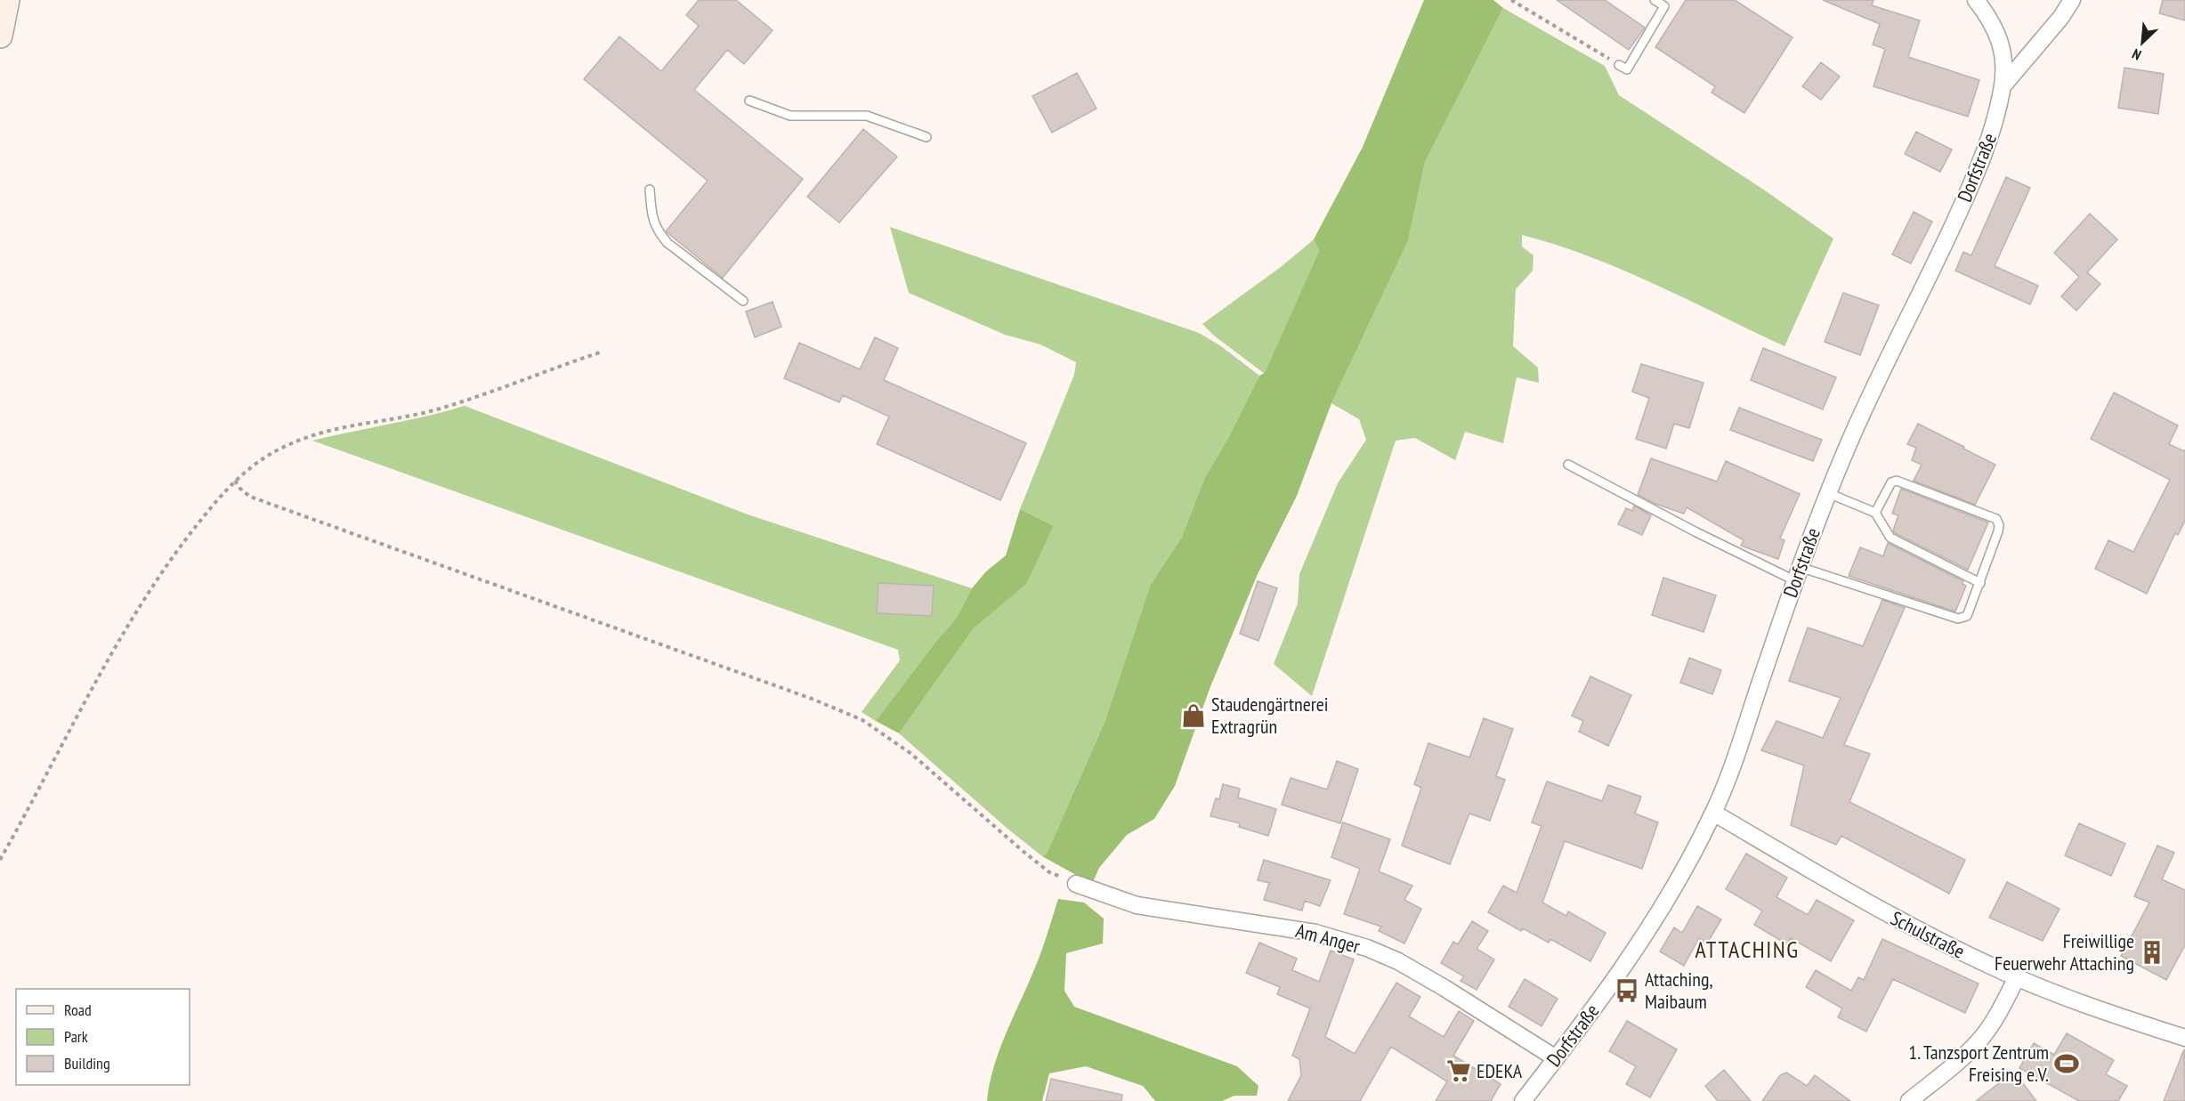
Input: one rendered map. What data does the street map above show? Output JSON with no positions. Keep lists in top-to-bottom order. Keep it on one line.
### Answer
{"streets":{"street":["Dorfstraße","Schulstraße","Am Anger"]},"crossings":[["Dorfstraße","Schulstraße"],["Dorfstraße","Am Anger"]],"districts":["ATTACHING"],"places":{"shop":["Staudengärtnerei Extragrün"],"building":["Freiwillige Feuerwehr Attaching"],"bus stop":["Attaching, Maibaum"],"sports":["1. Tanzsport Zentrum Freising e.V."],"supermarket":["EDEKA"]},"legend":["Road","Park","Building"],"north":"bottom left"}
